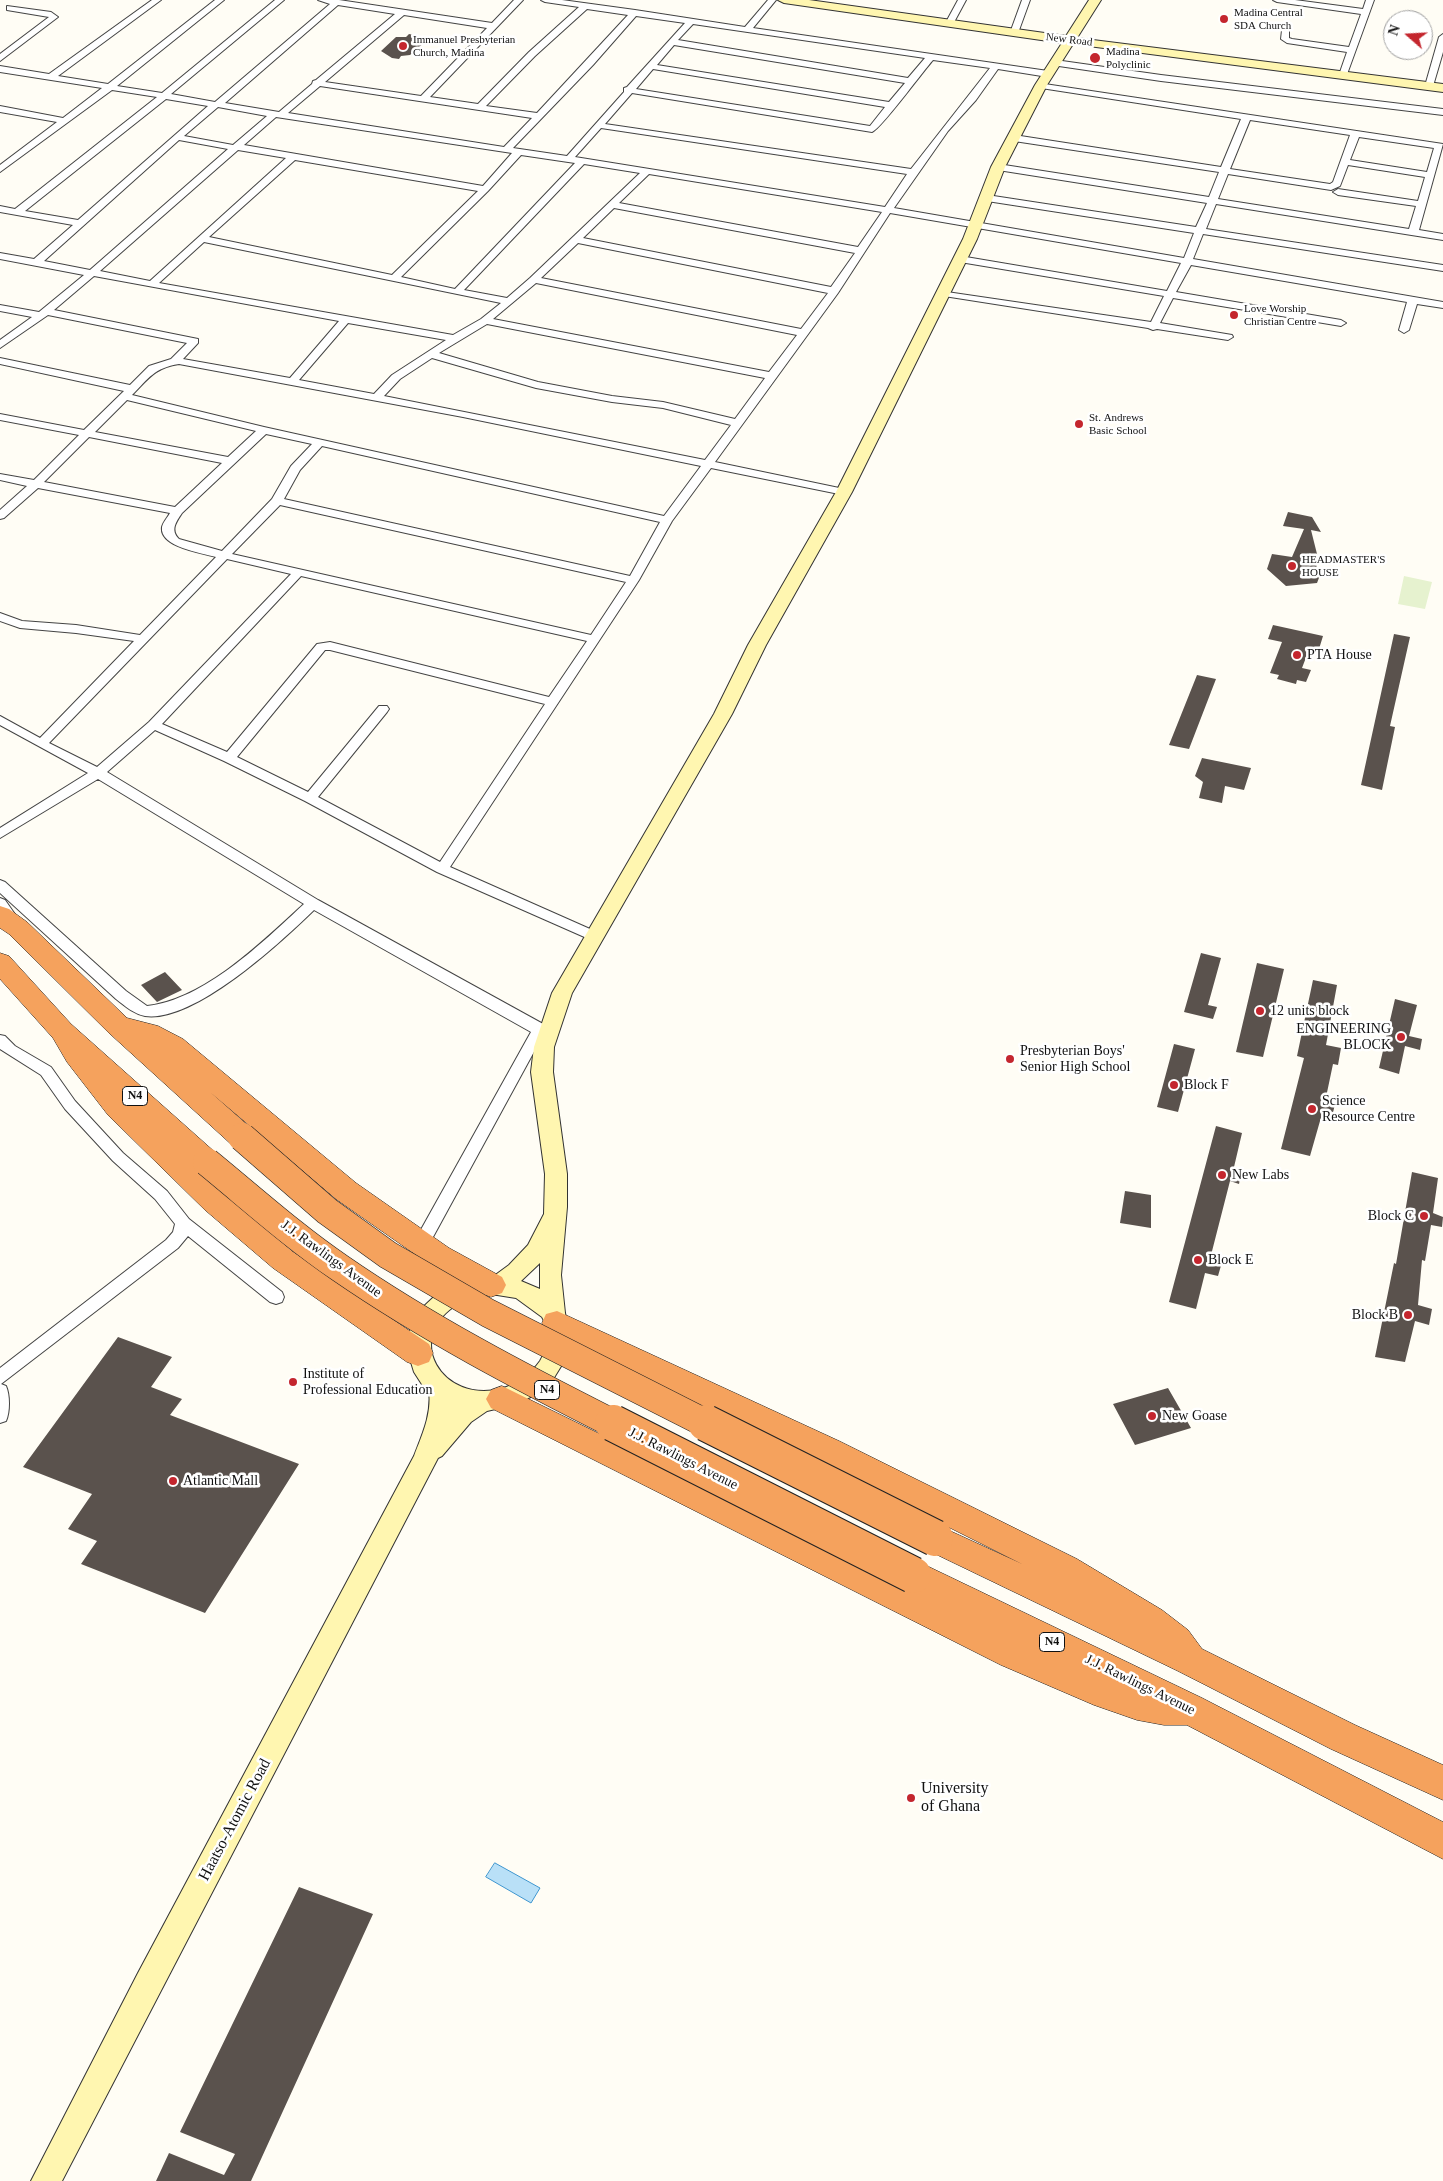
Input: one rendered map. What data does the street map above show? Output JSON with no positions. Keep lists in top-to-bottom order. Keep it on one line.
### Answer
{"streets":{"highway":["N4","J.J. Rawlings Avenue"],"street":["New Road","Haatso-Atomic Road"]},"places":["Madina Central SDA Church","Immanuel Presbyterian Church, Madina","Madina Polyclinic","Love Worship Christian Centre","St. Andrews Basic School","HEADMASTER'S HOUSE","PTA House","12 units block","ENGINEERING BLOCK","Presbyterian Boys' Senior High School","Block F","Science Resource Centre","New Labs","Block C","Block E","Block B","Institute of Professional Education","New Goase","Atlantic Mall","University of Ghana"],"north":"left"}
